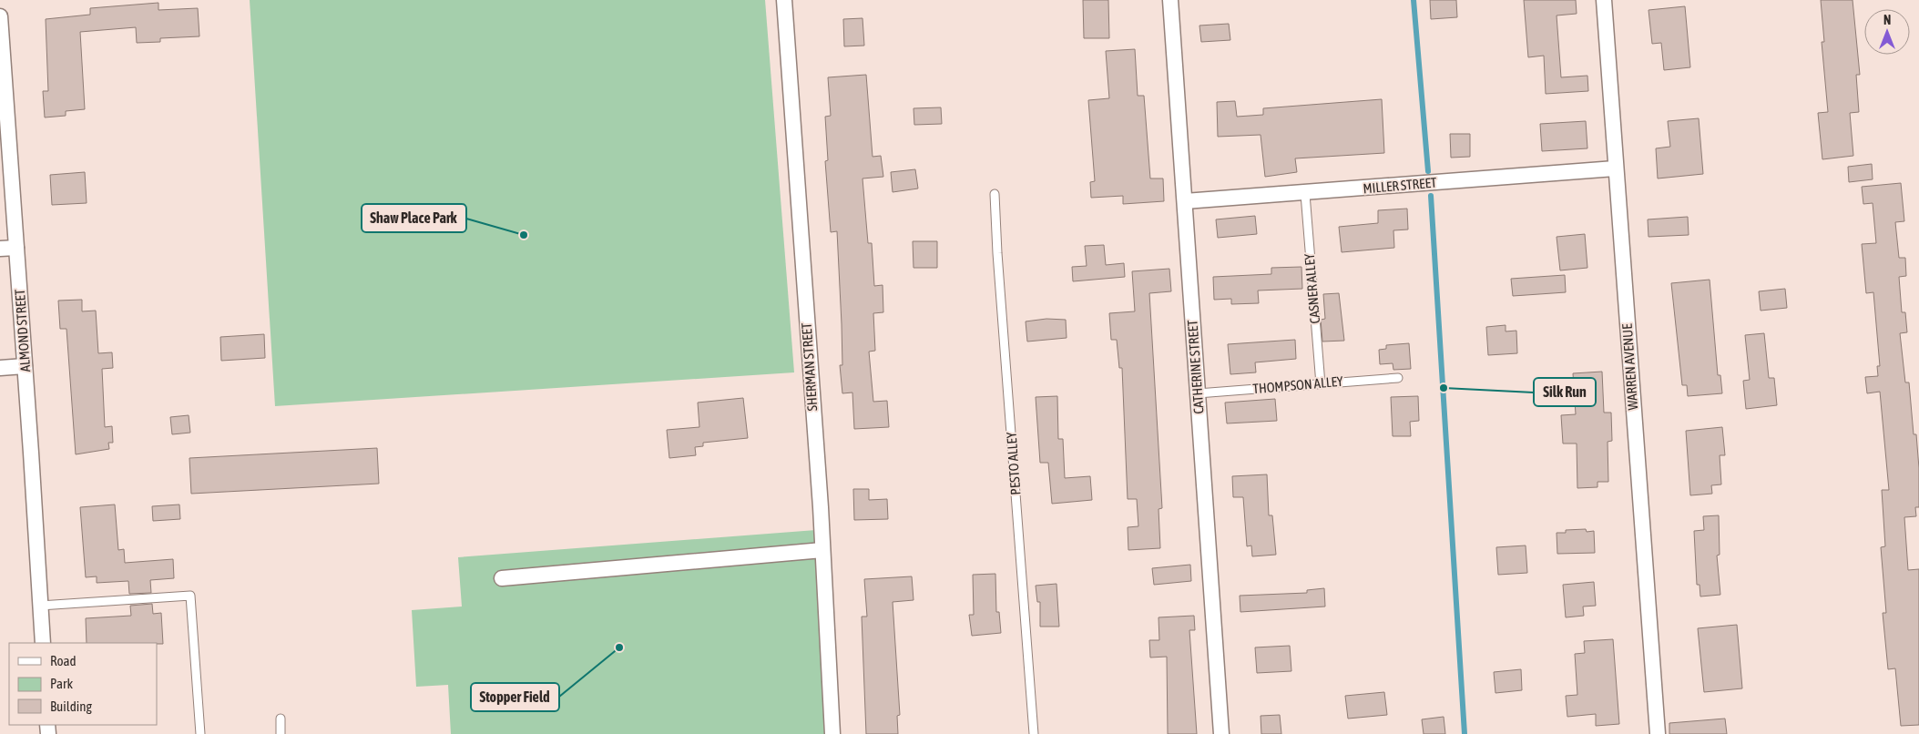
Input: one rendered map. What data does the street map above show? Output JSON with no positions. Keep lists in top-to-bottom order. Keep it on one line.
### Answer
{"streets":{"street":["MILLER STREET","ALMOND STREET","SHERMAN STREET","CATHERINE STREET","WARREN AVENUE"],"lane":["CASNER ALLEY","THOMPSON ALLEY","PESTO ALLEY"]},"crossings":[["MILLER STREET","CASNER ALLEY"],["MILLER STREET","CATHERINE STREET"],["MILLER STREET","WARREN AVENUE"],["CASNER ALLEY","THOMPSON ALLEY"],["CATHERINE STREET","THOMPSON ALLEY"]],"places":["Shaw Place Park","Silk Run","Stopper Field"],"legend":["Road","Park","Building"],"north":"top"}
